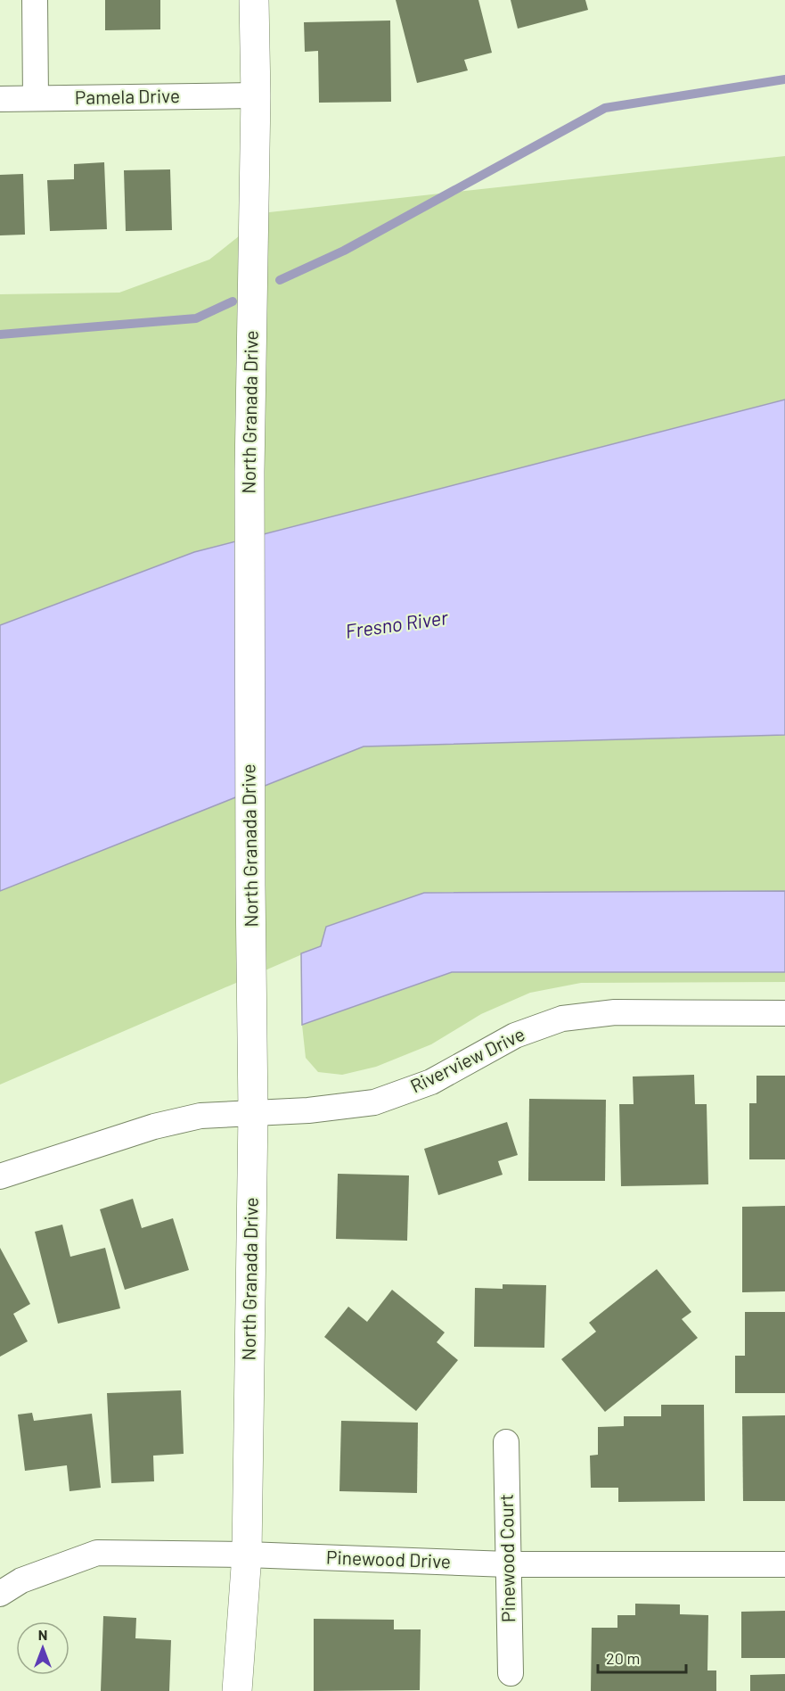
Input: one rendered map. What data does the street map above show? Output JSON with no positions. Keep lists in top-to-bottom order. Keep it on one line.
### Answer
{"streets":{"street":["Pamela Drive","North Granada Drive","Riverview Drive","Pinewood Court","Pinewood Drive"]},"crossings":[["Pamela Drive","North Granada Drive"],["North Granada Drive","Riverview Drive"],["North Granada Drive","Pinewood Drive"],["Pinewood Court","Pinewood Drive"]],"water":["Fresno River"],"scale_bar":"20 m","north":"top"}
